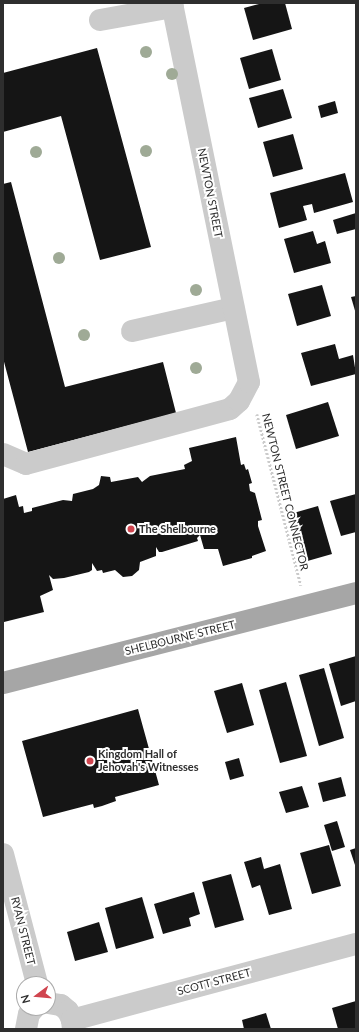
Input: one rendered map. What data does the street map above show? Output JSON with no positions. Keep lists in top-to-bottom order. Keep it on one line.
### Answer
{"streets":{"main road":["SHELBOURNE STREET"],"street":["NEWTON STREET","RYAN STREET","SCOTT STREET"],"path":["NEWTON STREET CONNECTOR"]},"crossings":[["NEWTON STREET","NEWTON STREET CONNECTOR"],["NEWTON STREET CONNECTOR","SHELBOURNE STREET"]],"places":["The Shelbourne","Kingdom Hall of Jehovah's Witnesses"],"north":"left"}
